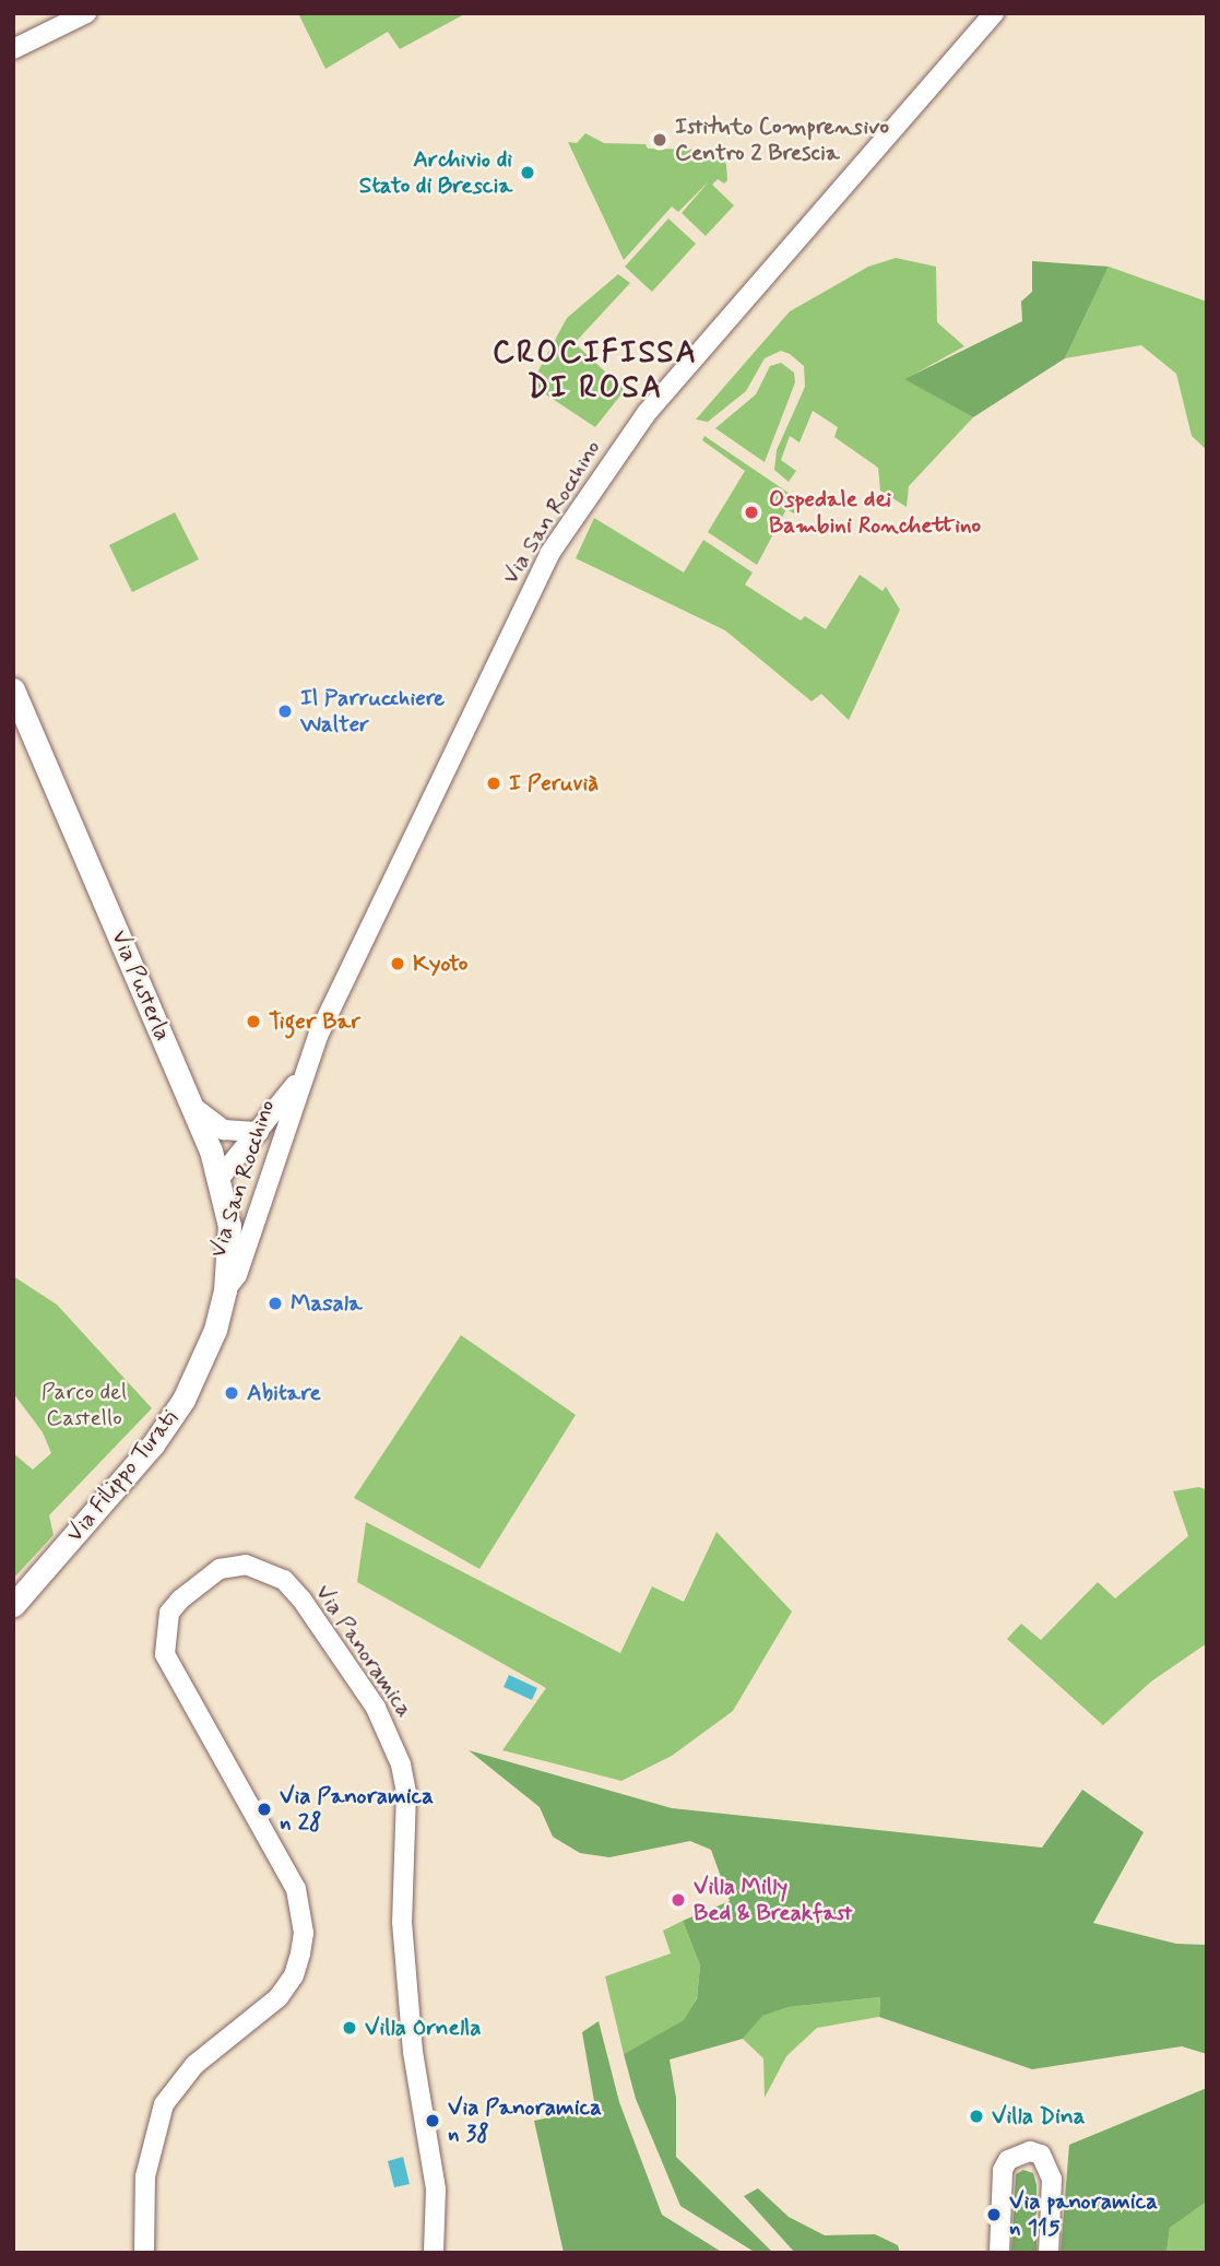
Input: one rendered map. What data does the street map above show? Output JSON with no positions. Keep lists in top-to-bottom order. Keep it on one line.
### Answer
{"streets":{"main road":["Via Pusterla","Via Filippo Turati"],"street":["Via San Rocchino","Via Panoramica"]},"crossings":[["Via San Rocchino","Via Pusterla"],["Via San Rocchino","Via Filippo Turati"],["Via Pusterla","Via Filippo Turati"]],"districts":["CROCIFISSA DI ROSA"],"parks":["Parco del Castello"],"places":["Istituto Comprensivo Centro 2 Brescia","Archivio di Stato di Brescia","Ospedale dei Bambini Ronchettino","Il Parrucchiere Walter","I Peruvià","Kyoto","Tiger Bar","Masala","Abitare","Via Panoramica n 28","Villa Milly Bed & Breakfast","Villa Ornella","Villa Dina","Via Panoramica n 38","Via panoramica n 115"]}
